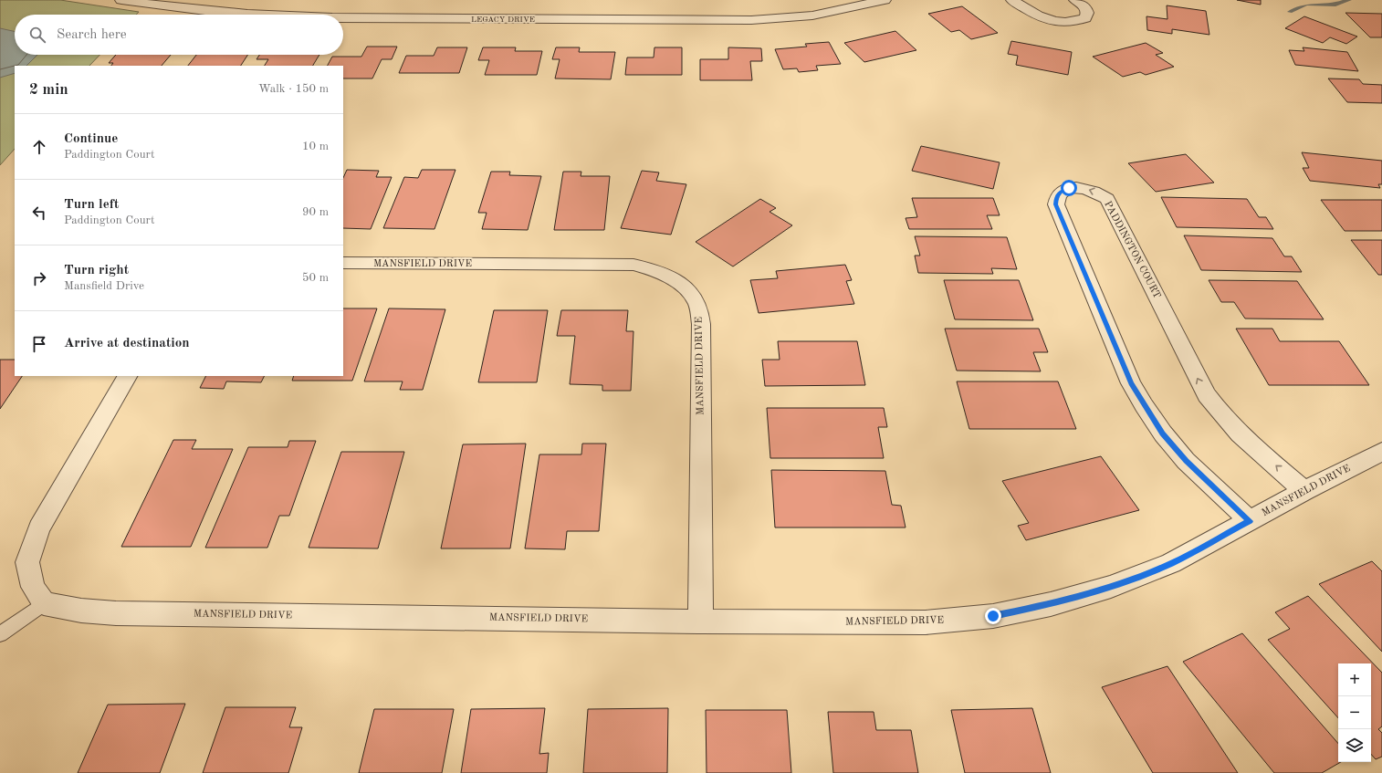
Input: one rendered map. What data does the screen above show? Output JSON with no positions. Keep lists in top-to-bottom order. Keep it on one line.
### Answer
{"streets":{"street":["LEGACY DRIVE","PADDINGTON COURT","MANSFIELD DRIVE"]},"crossings":[["PADDINGTON COURT","MANSFIELD DRIVE"]],"page":{"search":"Search here","heading":["2 min","Walk · 150 m"],"list":[["Continue","Paddington Court","10 m"],["Turn left","Paddington Court","90 m"],["Turn right","Mansfield Drive","50 m"],"Arrive at destination"],"map_buttons":["+","−"]}}
